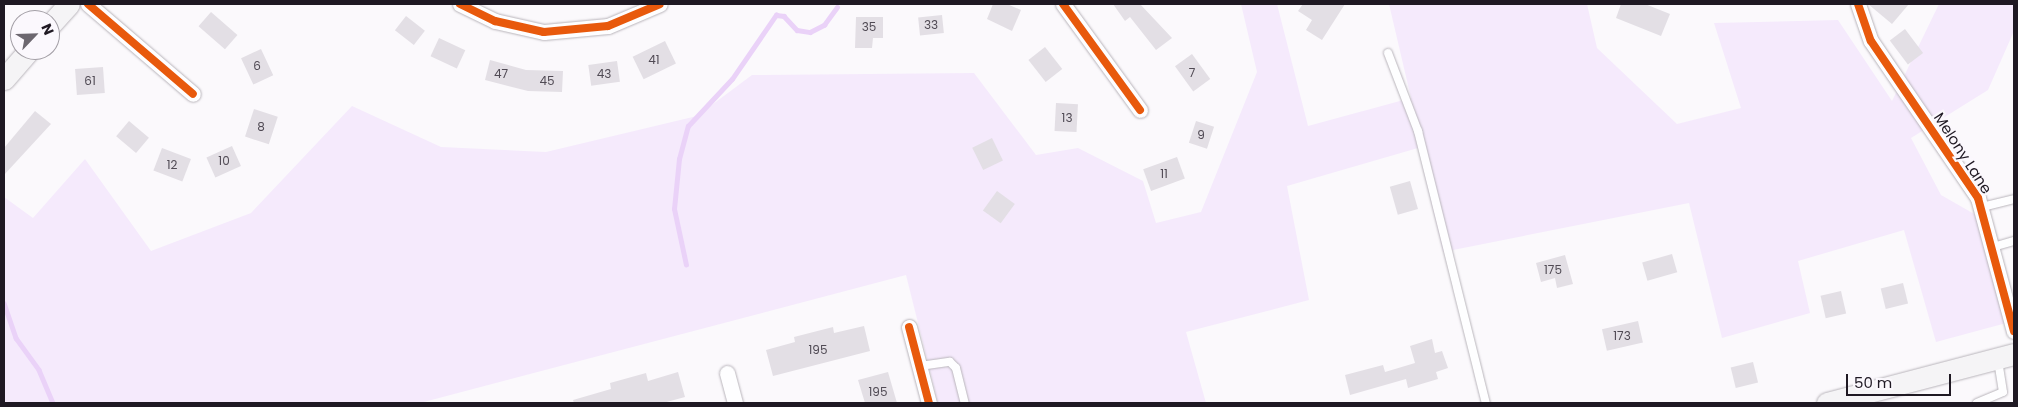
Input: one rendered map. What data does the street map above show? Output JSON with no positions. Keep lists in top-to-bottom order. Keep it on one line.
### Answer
{"streets":{"street":["Melony Lane"]},"house_numbers":["33","35","41","6","7","47","43","61","45","13","8","9","10","12","11","175","173","195","195"],"scale_bar":"50 m","north":"top right"}
